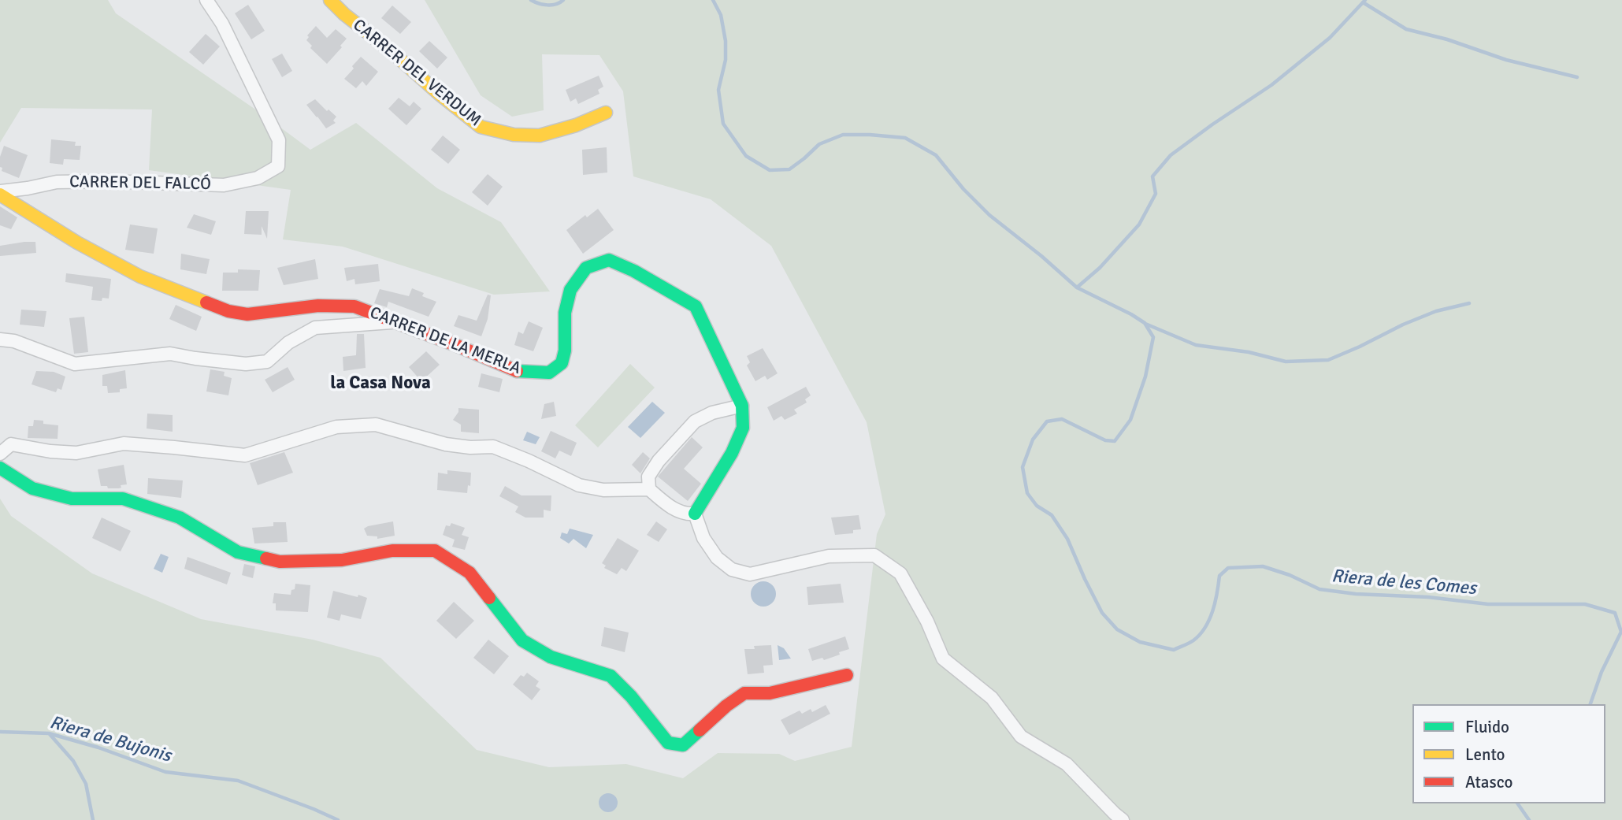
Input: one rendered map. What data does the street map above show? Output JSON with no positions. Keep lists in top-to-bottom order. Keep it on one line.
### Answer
{"streets":{"street":["CARRER DEL VERDUM","CARRER DEL FALCÓ","CARRER DE LA MERLA"]},"crossings":[["CARRER DEL FALCÓ","CARRER DE LA MERLA"]],"districts":["la Casa Nova"],"water":["Riera de les Comes","Riera de Bujonis"],"legend":["Fluido","Lento","Atasco"]}
